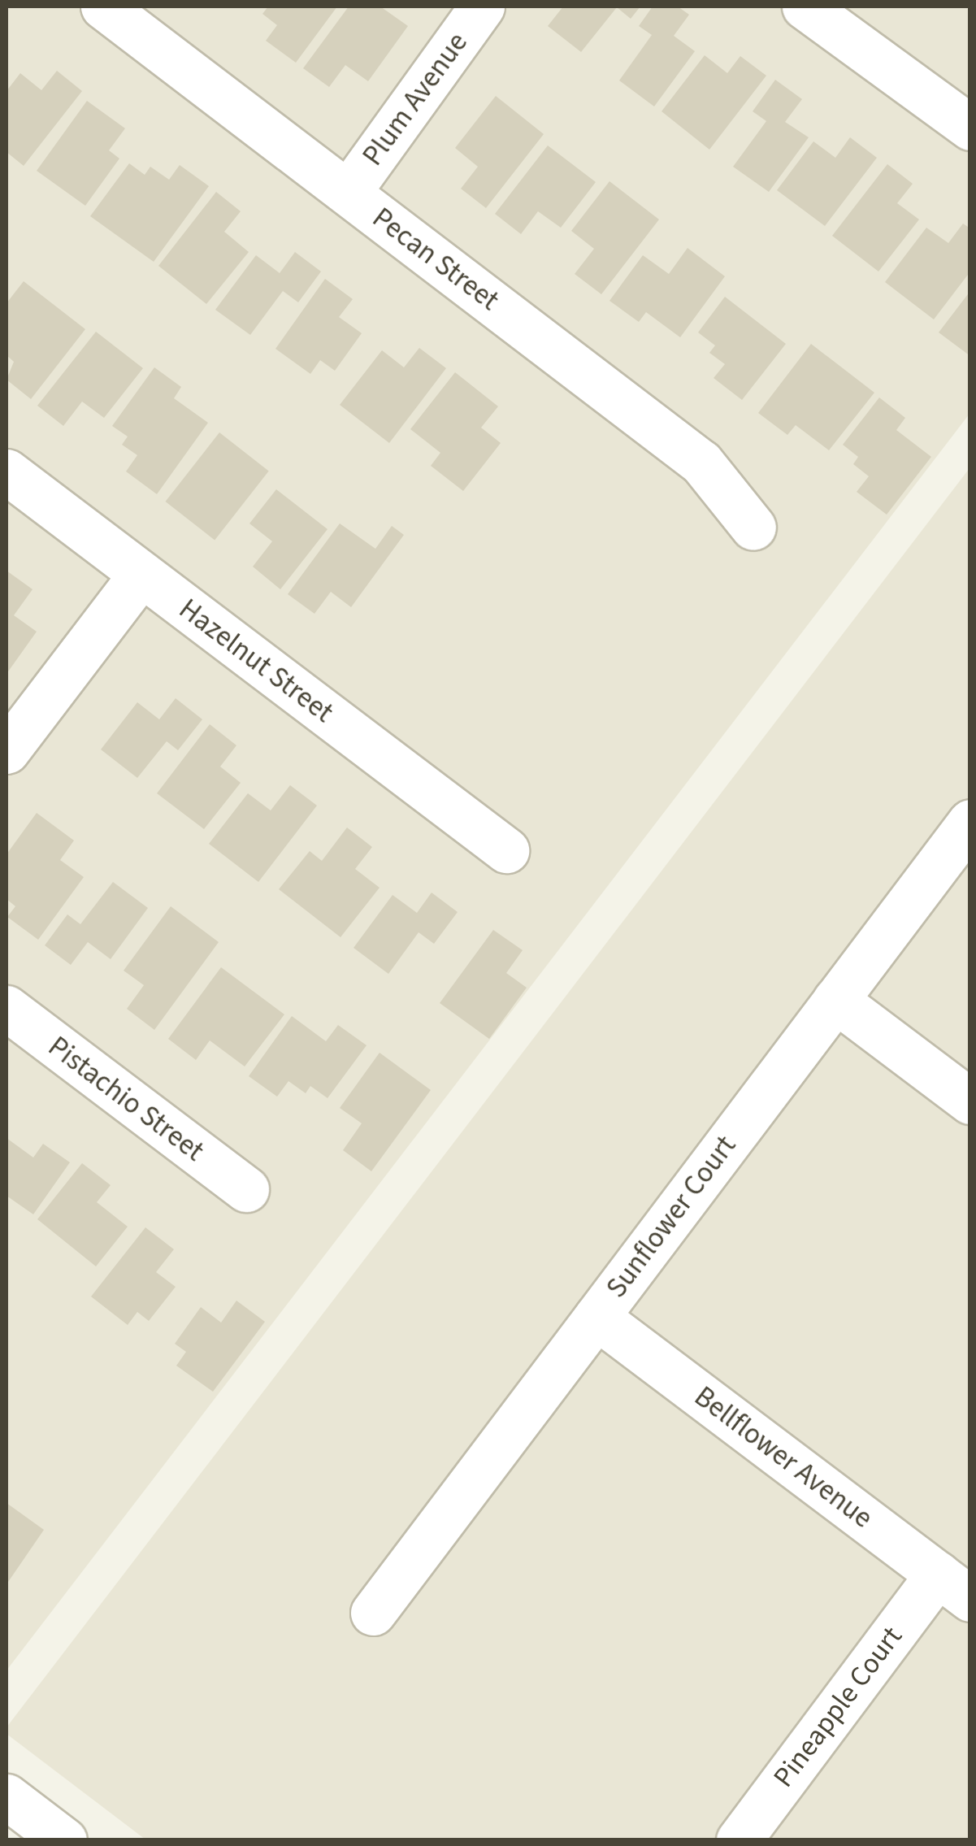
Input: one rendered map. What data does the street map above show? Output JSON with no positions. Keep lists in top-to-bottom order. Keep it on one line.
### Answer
{"streets":{"street":["Plum Avenue","Pecan Street","Hazelnut Street","Pistachio Street","Sunflower Court","Bellflower Avenue","Pineapple Court"]},"crossings":[["Plum Avenue","Pecan Street"],["Sunflower Court","Bellflower Avenue"],["Bellflower Avenue","Pineapple Court"]]}
